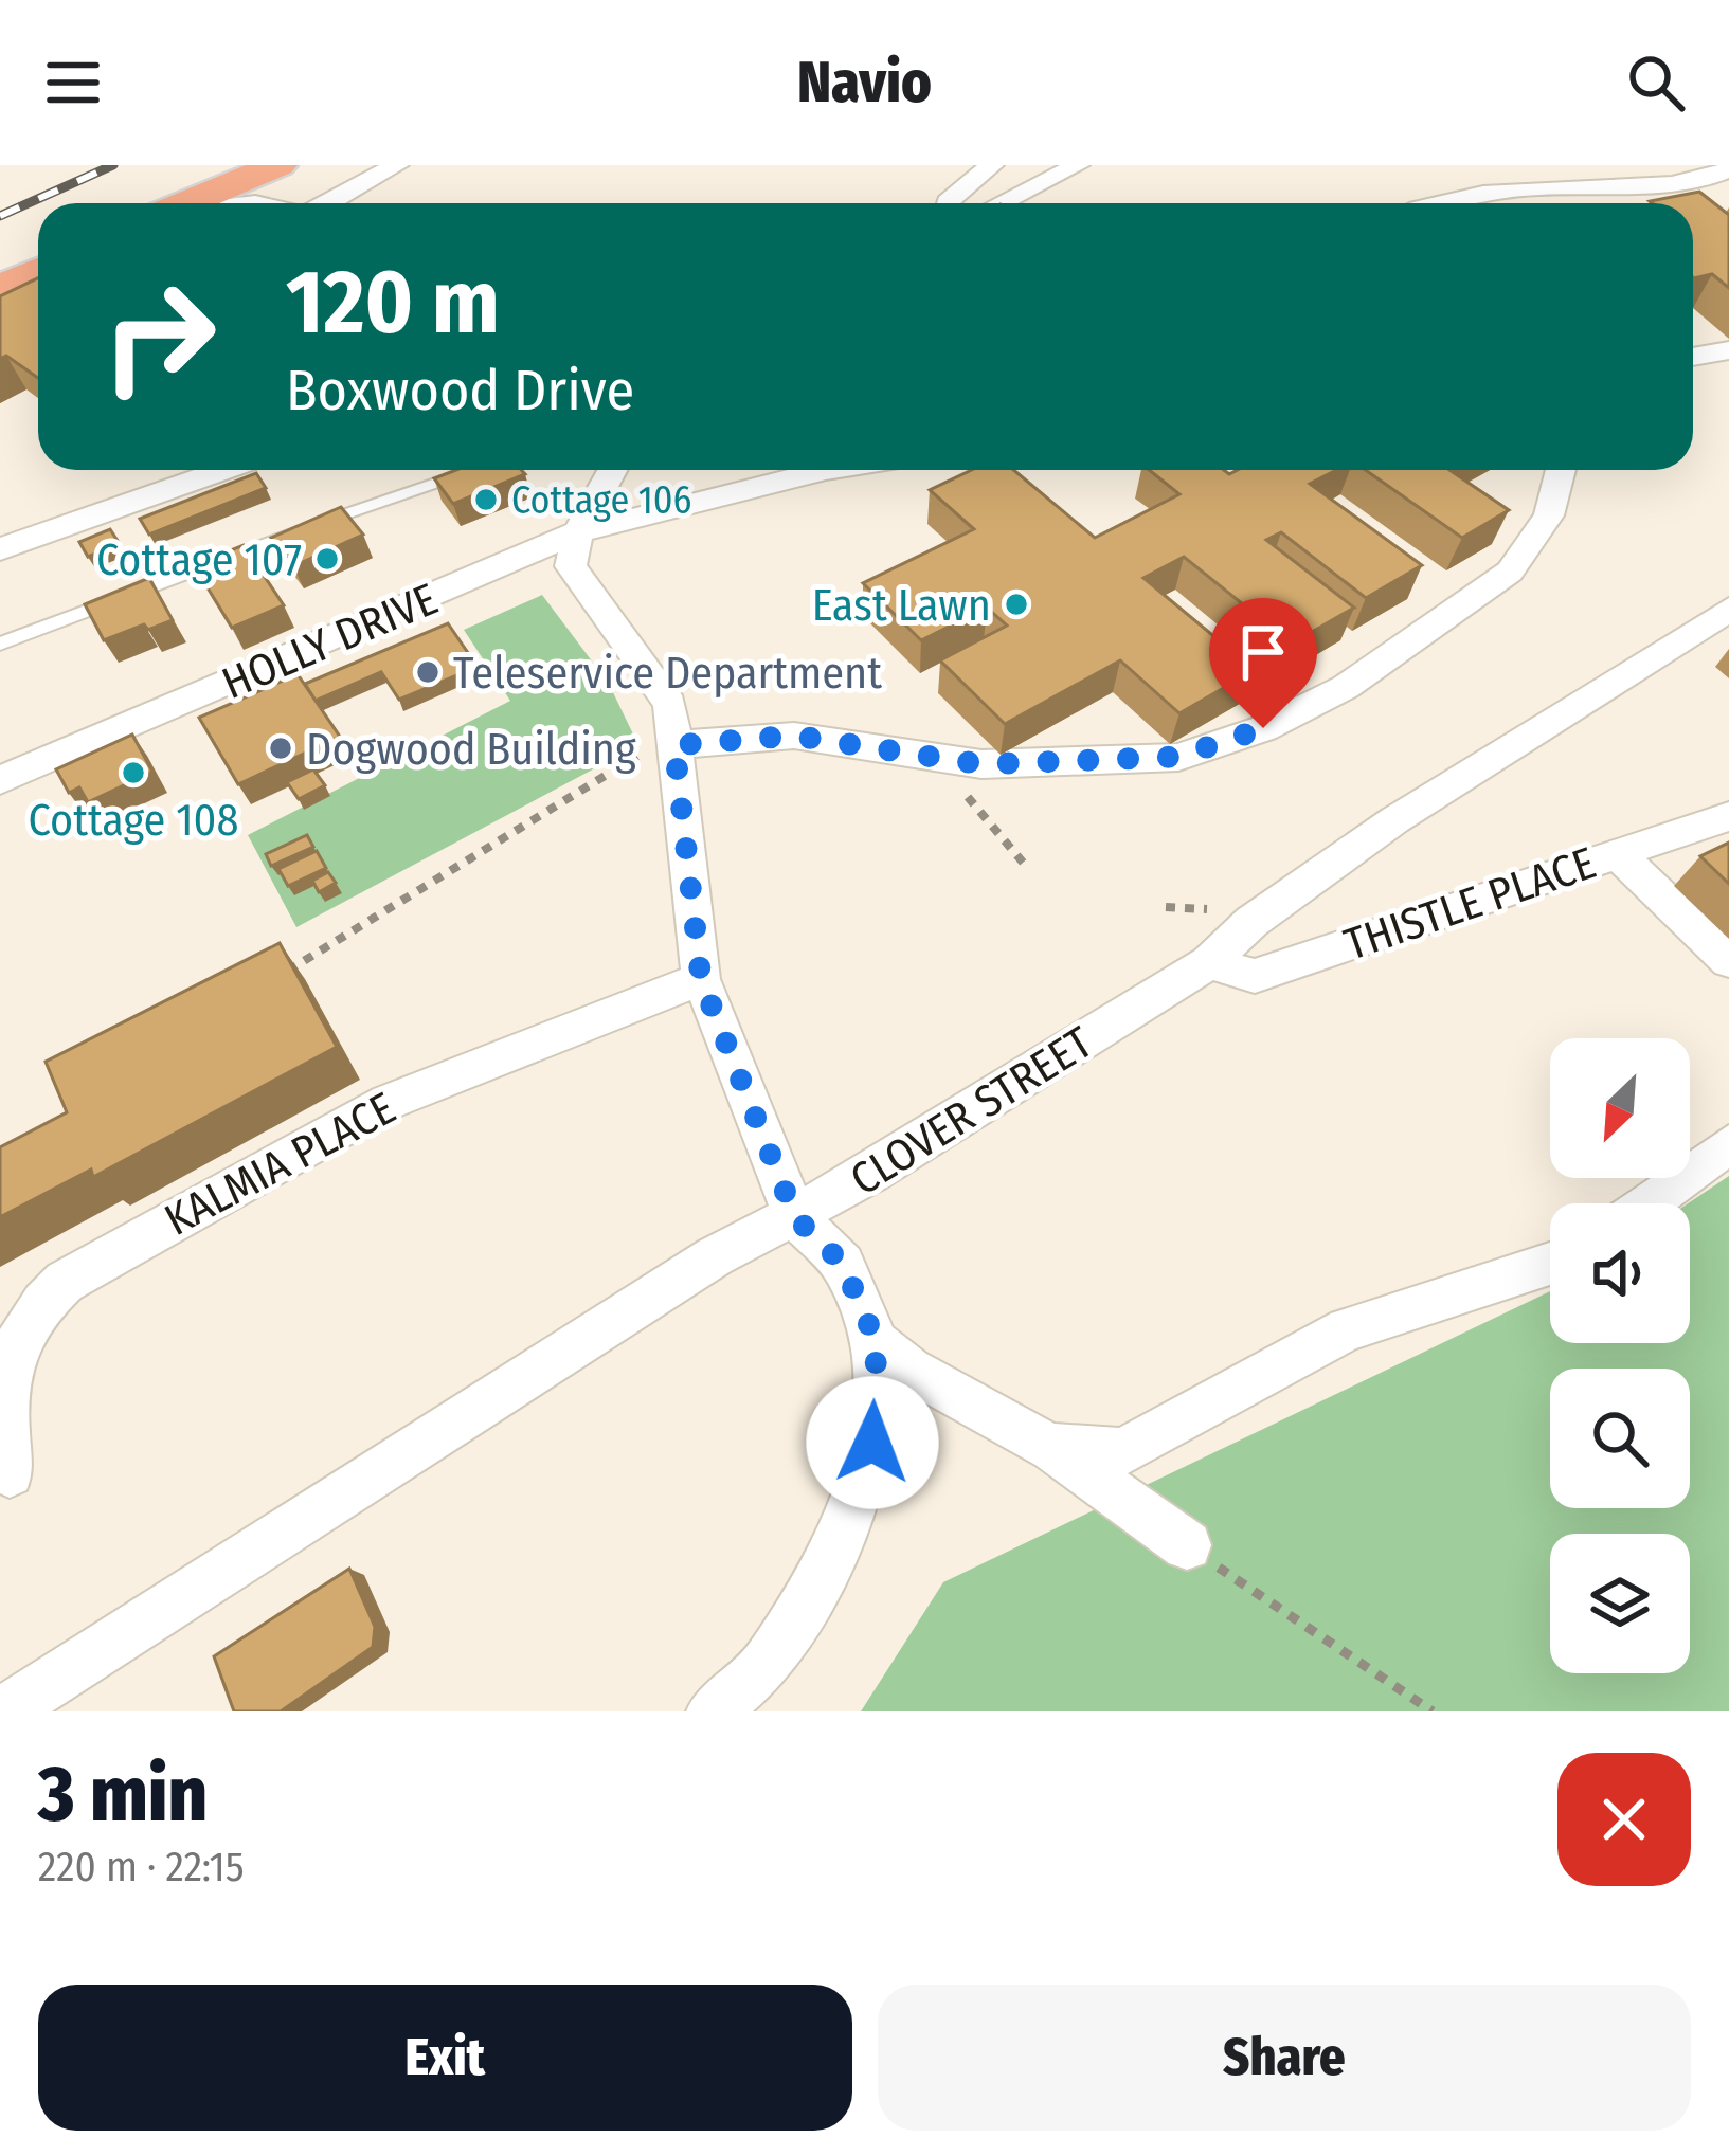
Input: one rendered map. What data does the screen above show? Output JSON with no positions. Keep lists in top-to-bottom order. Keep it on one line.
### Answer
{"streets":{"street":["HOLLY DRIVE","THISTLE PLACE","CLOVER STREET","KALMIA PLACE"]},"crossings":[["THISTLE PLACE","CLOVER STREET"]],"places":["Cottage 106","Cottage 107","East Lawn","Teleservice Department","Dogwood Building","Cottage 108"],"north":"bottom left","page":{"header":"Navio","turn":["120 m","Boxwood Drive"],"heading":["3 min","220 m · 22:15"],"buttons":["Exit","Share"]}}
